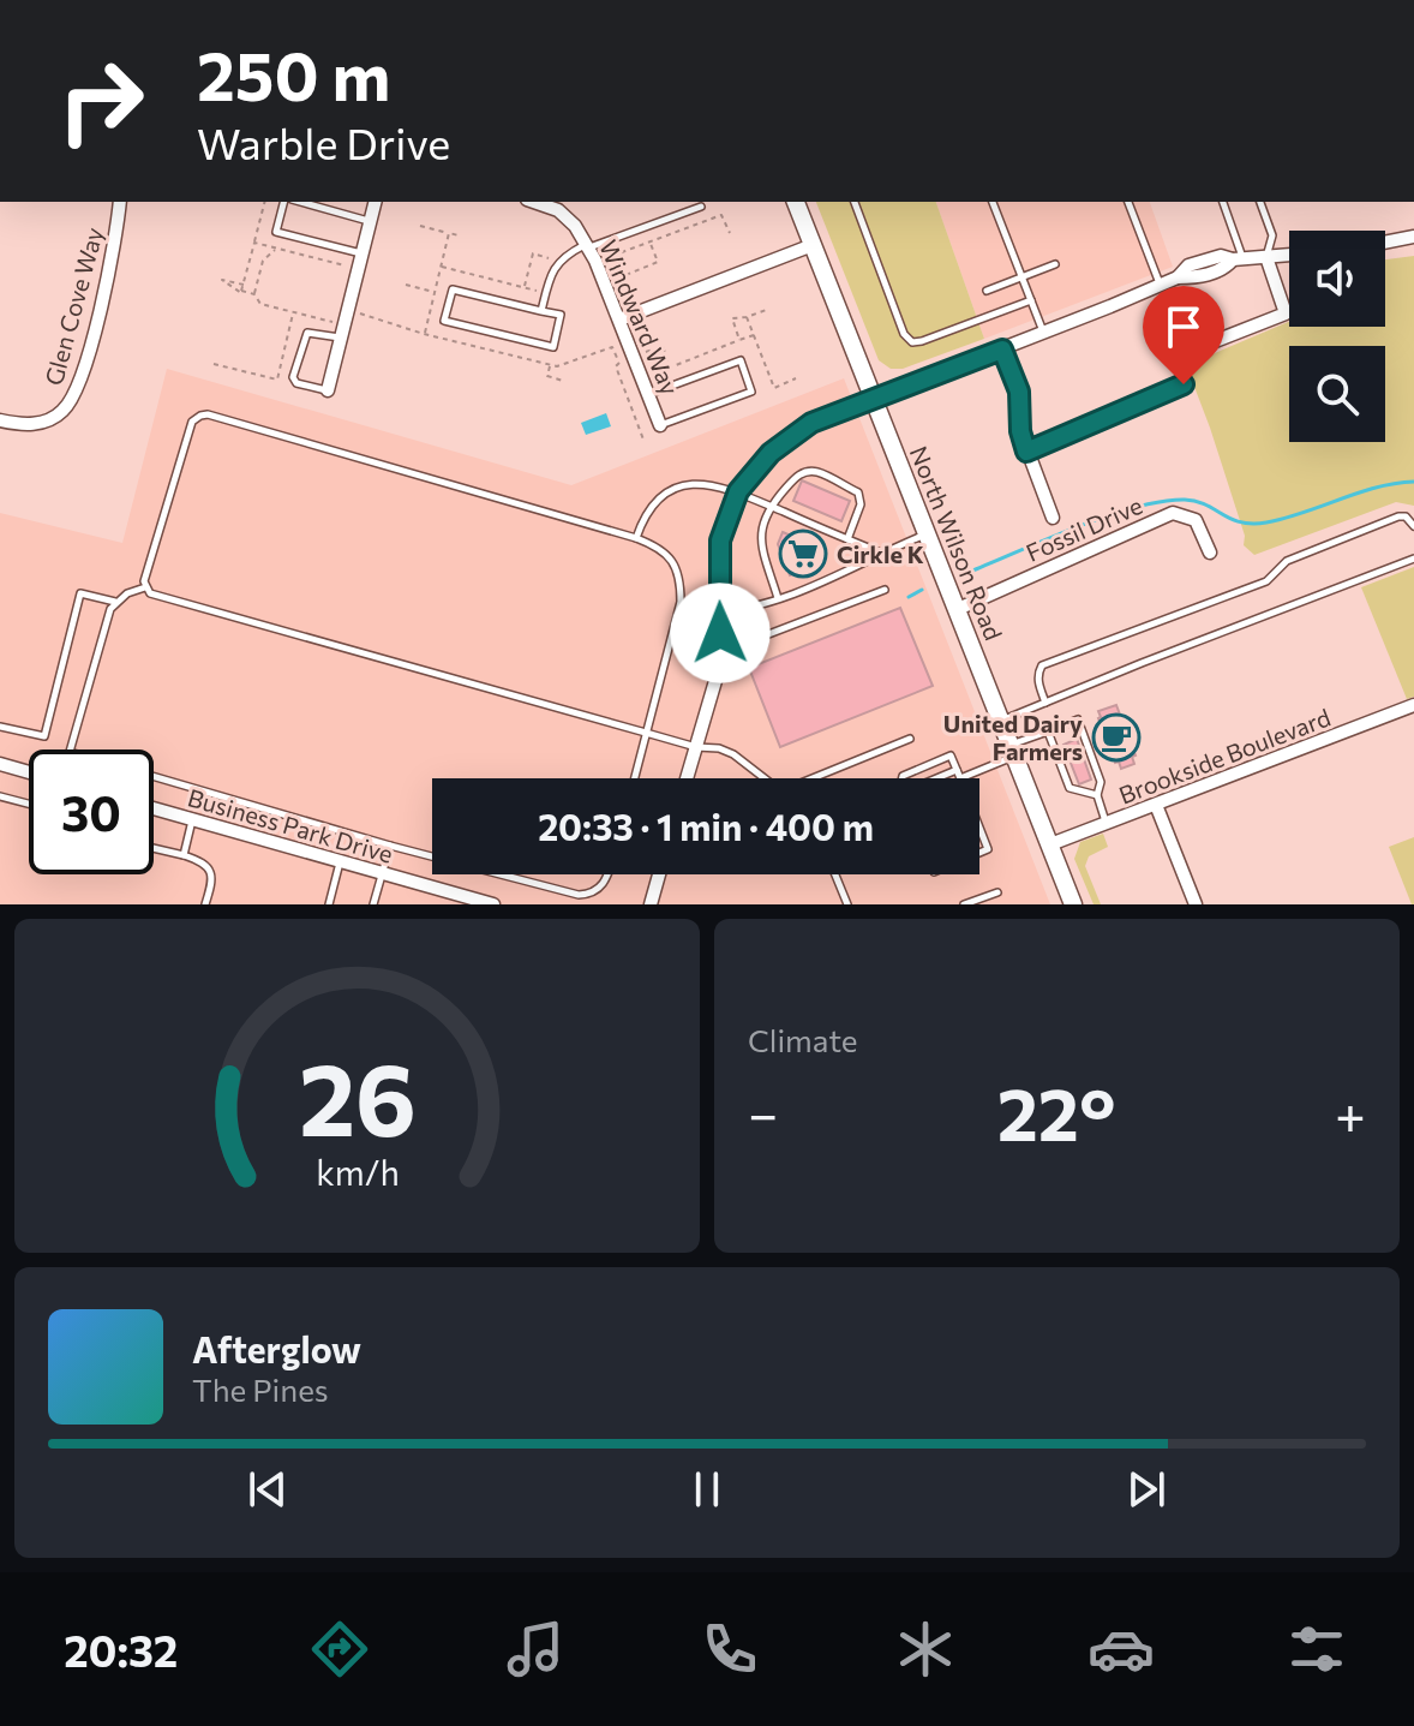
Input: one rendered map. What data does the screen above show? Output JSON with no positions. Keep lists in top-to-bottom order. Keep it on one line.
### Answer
{"streets":{"main road":["North Wilson Road"],"street":["Glen Cove Way","Windward Way","Fossil Drive","Brookside Boulevard","Business Park Drive"]},"crossings":[["Fossil Drive","North Wilson Road"],["North Wilson Road","Brookside Boulevard"]],"places":{"supermarket":["Cirkle K"],"cafe":["United Dairy Farmers"]},"page":{"turn":["250 m","Warble Drive"],"limit":"30","trip":"20:33 · 1 min · 400 m","tile":"Climate","heat":["−","22°","+"],"song":["Afterglow","The Pines"],"tabs":"20:32","gauge":["26","km/h"]}}
